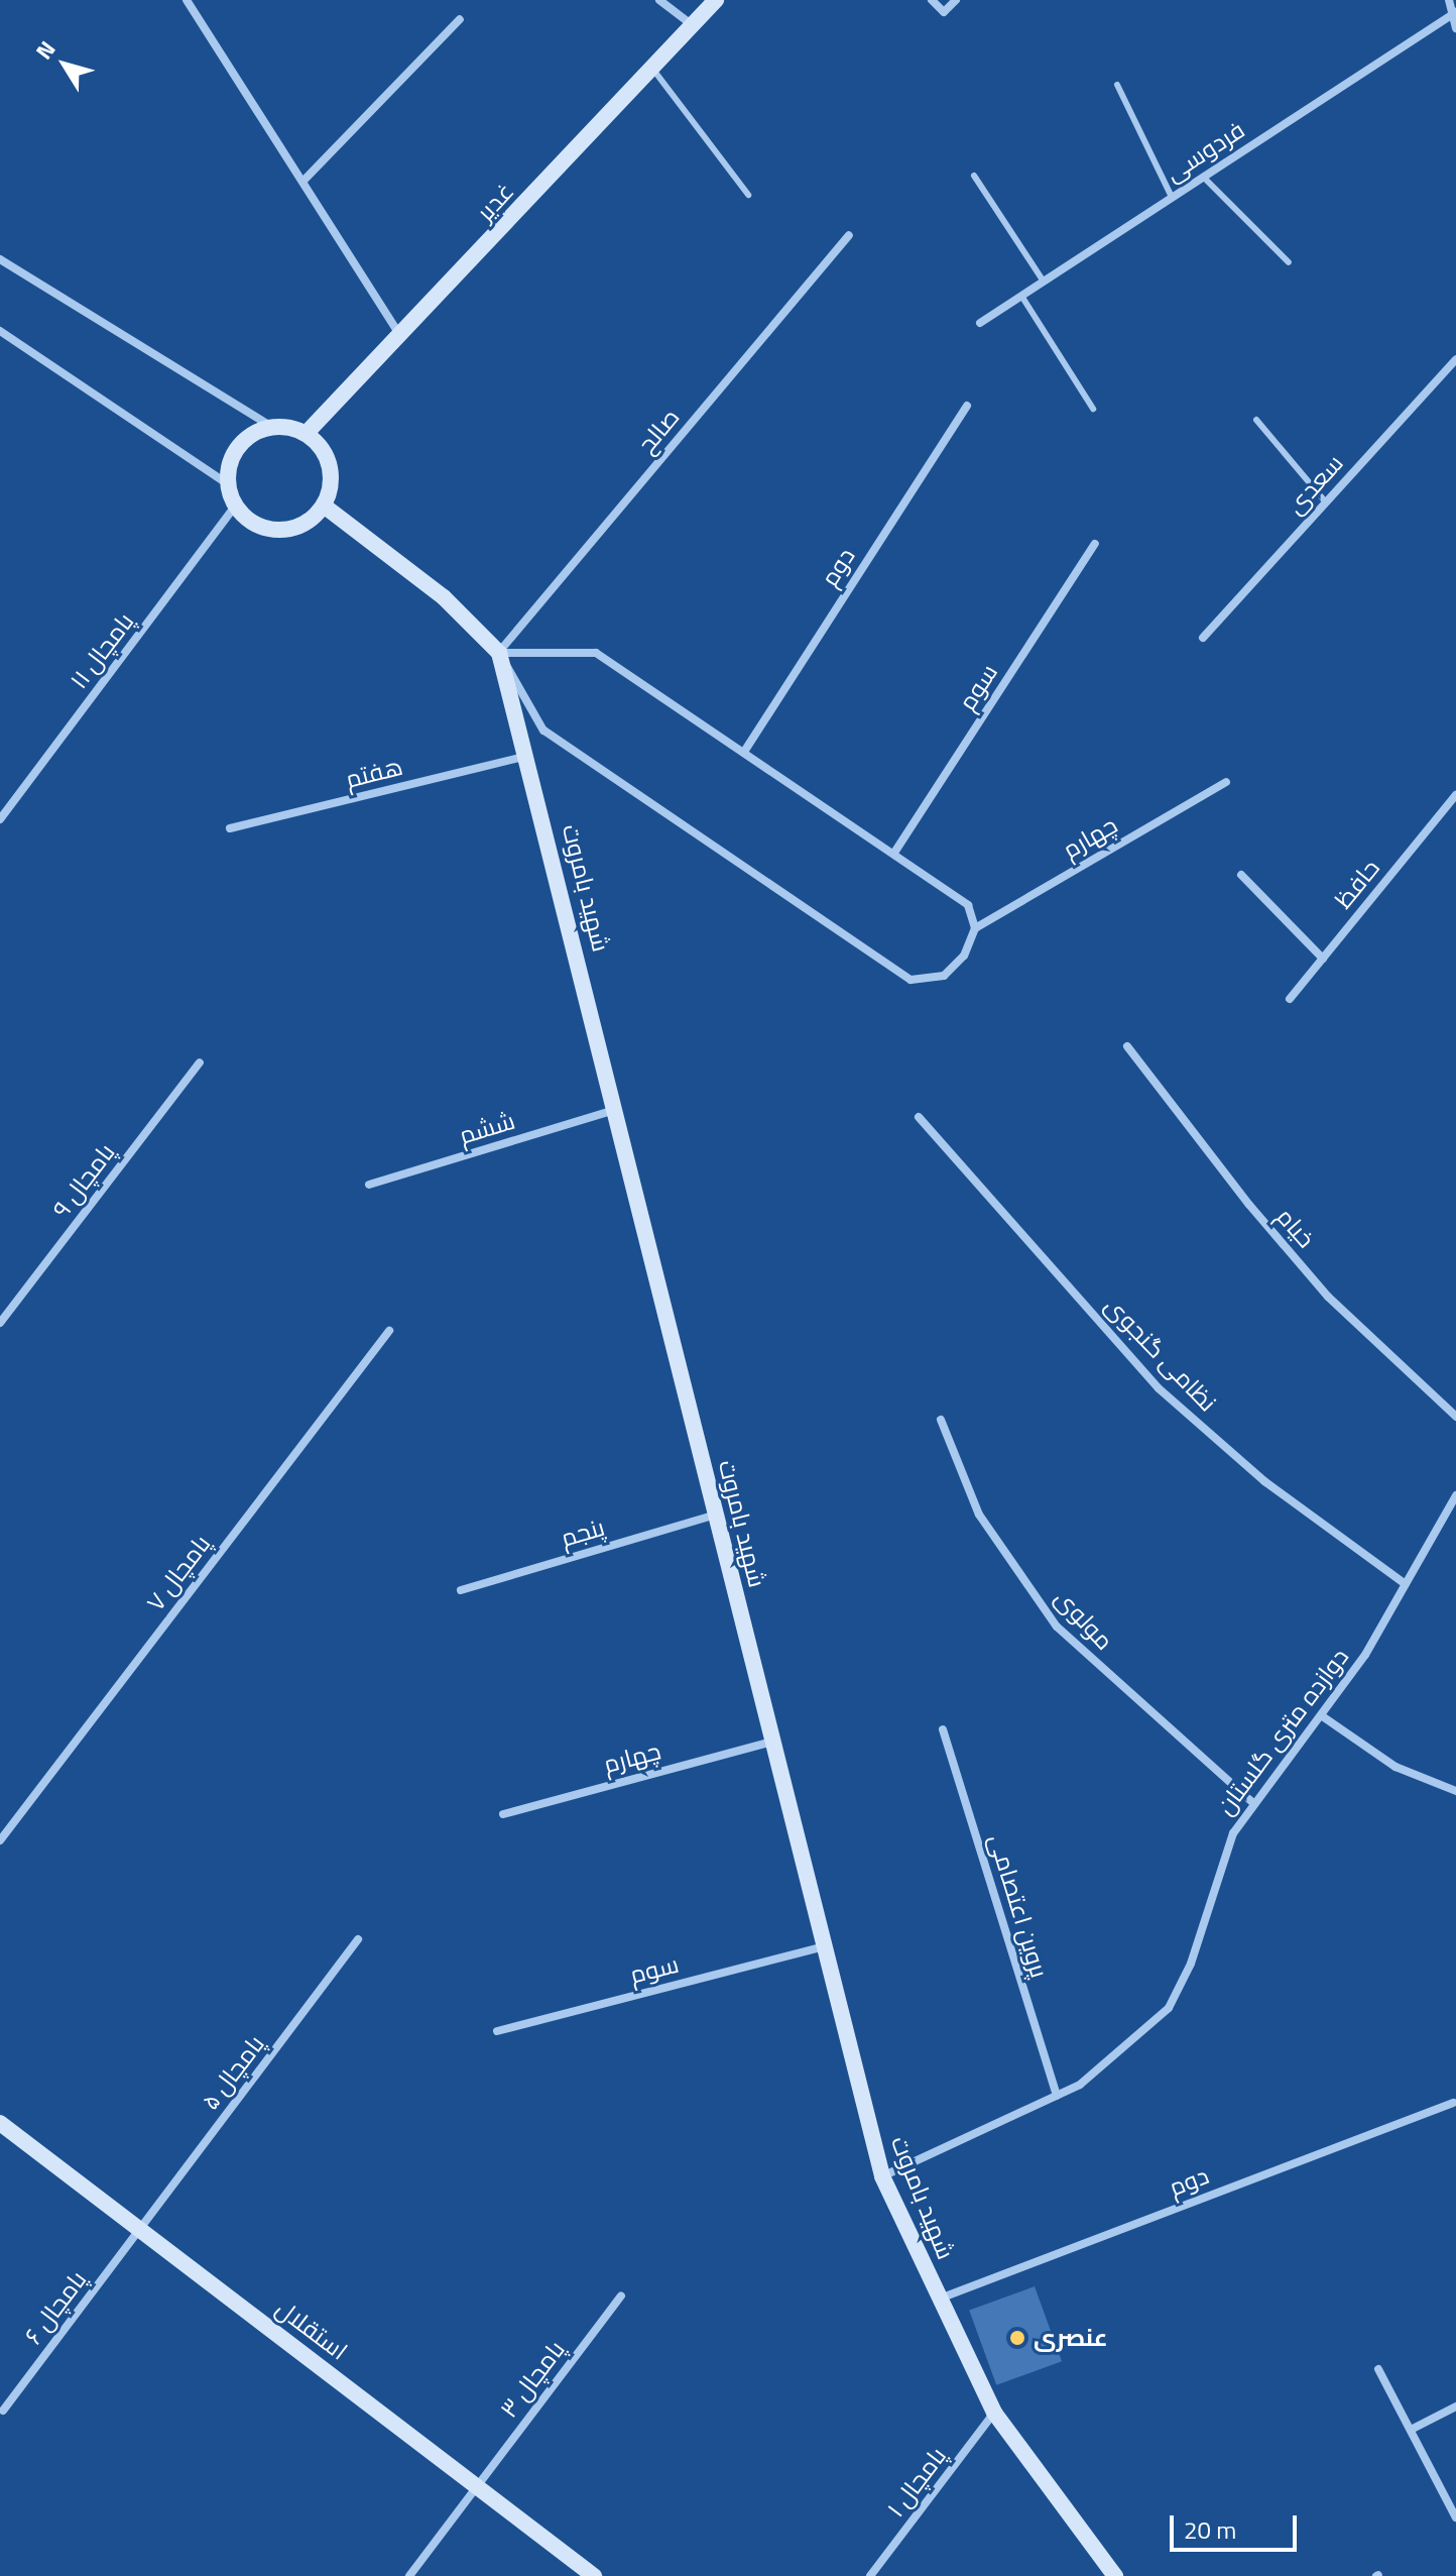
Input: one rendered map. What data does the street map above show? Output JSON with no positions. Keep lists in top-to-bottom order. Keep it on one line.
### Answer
{"streets":{"main road":["غدیر","شهید بامروت","استقلال"],"street":["فردوسی","صالح","سعدی","دوم","پامچال ۱۱","سوم","هفتم","چهارم","حافظ","ششم","پامچال ۹","خیام","نظامی گنجوی","پنجم","پامچال ۷","مولوی","دوازده متری گلستان","پروین اعتصامی","پامچال ۵","پامچال ۶","پامچال ۳","پامچال ۱"]},"crossings":[["غدیر","پامچال ۱۱"],["غدیر","شهید بامروت"],["صالح","شهید بامروت"],["دوم","شهید بامروت"],["پامچال ۱۱","شهید بامروت"],["سوم","شهید بامروت"],["هفتم","شهید بامروت"],["چهارم","شهید بامروت"],["شهید بامروت","ششم"],["شهید بامروت","پنجم"],["شهید بامروت","دوازده متری گلستان"],["شهید بامروت","پامچال ۱"],["نظامی گنجوی","دوازده متری گلستان"],["مولوی","دوازده متری گلستان"],["دوازده متری گلستان","پروین اعتصامی"],["پامچال ۵","پامچال ۶"],["پامچال ۵","استقلال"],["پامچال ۶","استقلال"],["استقلال","پامچال ۳"]],"places":["عنصری"],"scale_bar":"20 m","north":"top left"}
